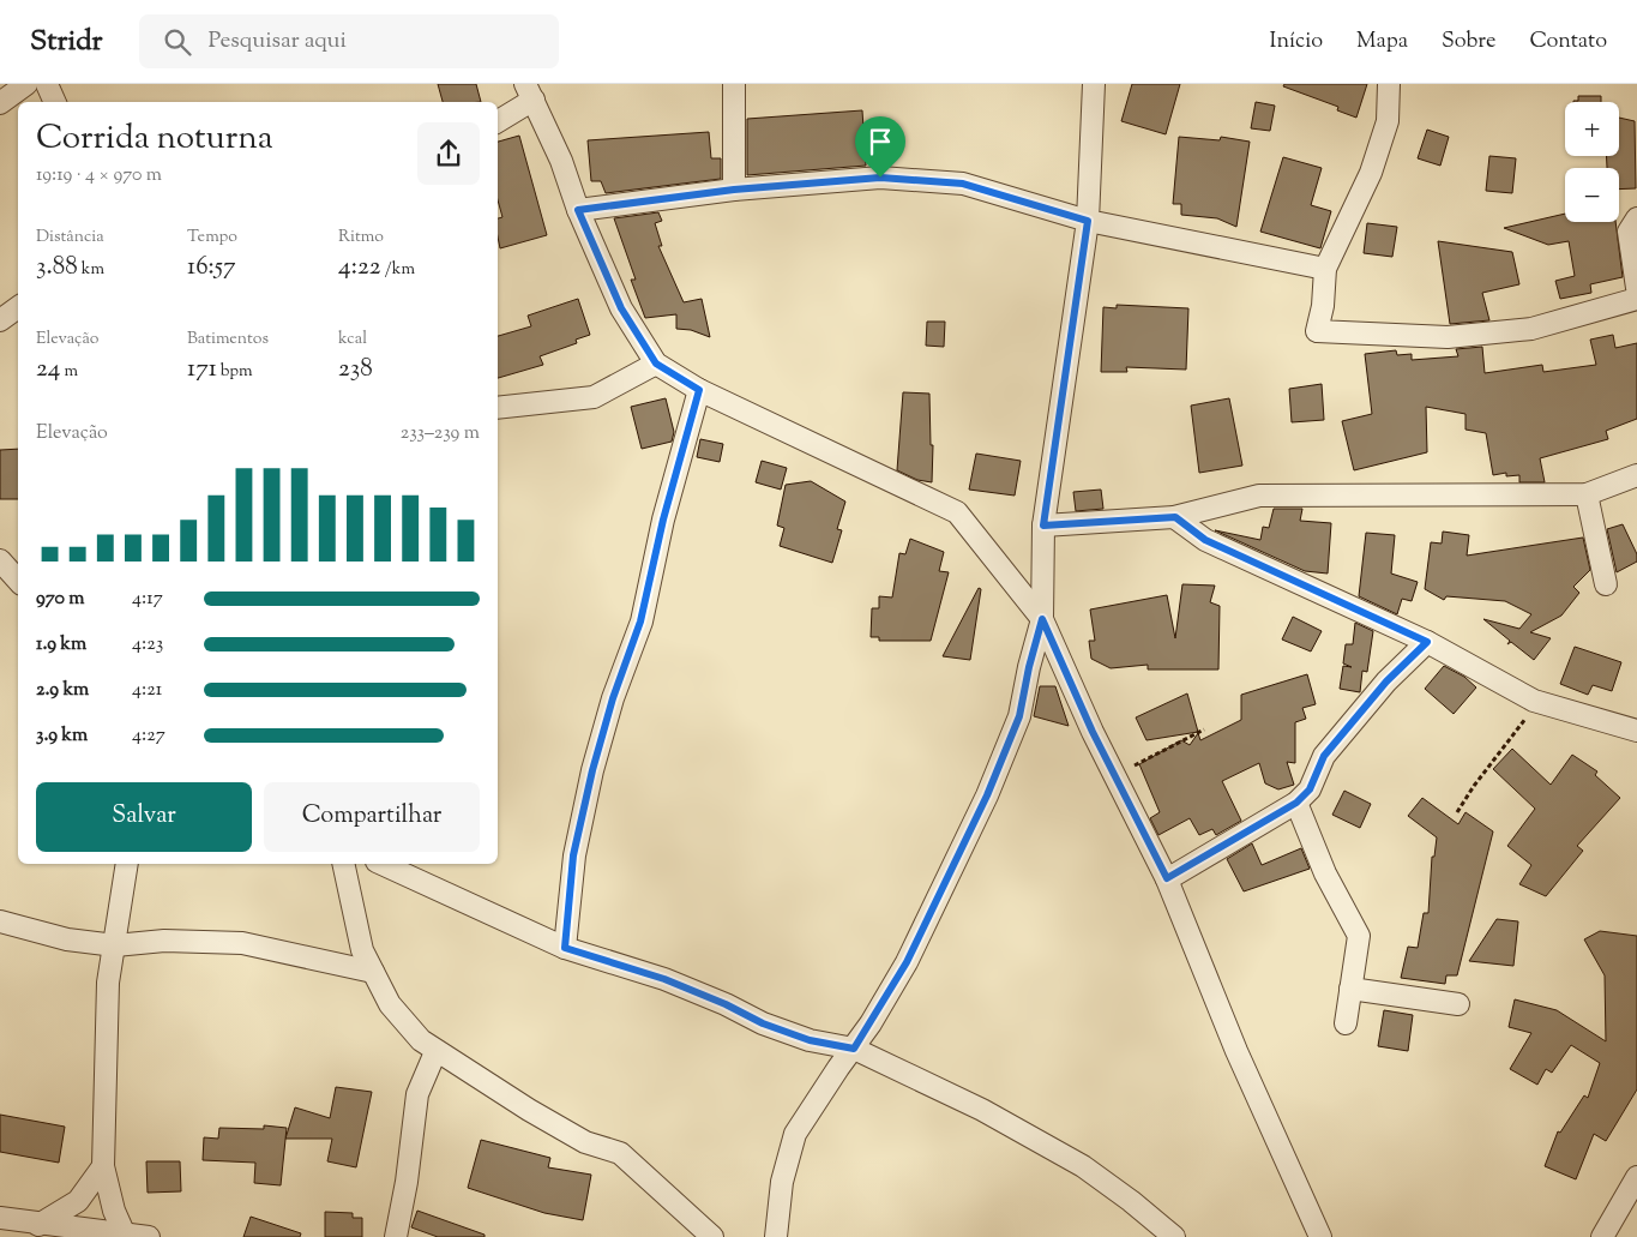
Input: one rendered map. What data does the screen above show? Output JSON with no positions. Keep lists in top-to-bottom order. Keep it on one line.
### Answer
{"page":{"header":"Stridr","search":"Pesquisar aqui","nav":["Início","Mapa","Sobre","Contato"],"map_buttons":["+","−"],"heading":["Corrida noturna","19:19 · 4 × 970 m"],"stats":[["Distância","3.88 km"],["Tempo","16:57"],["Ritmo","4:22 /km"],["Elevação","24 m"],["Batimentos","171 bpm"],["kcal","238"]],"chart":["Elevação","233–239 m"],"list":[{"name":"970 m","note":"4:17"},{"name":"1.9 km","note":"4:23"},{"name":"2.9 km","note":"4:21"},{"name":"3.9 km","note":"4:27"}],"buttons":["Salvar","Compartilhar"]}}
